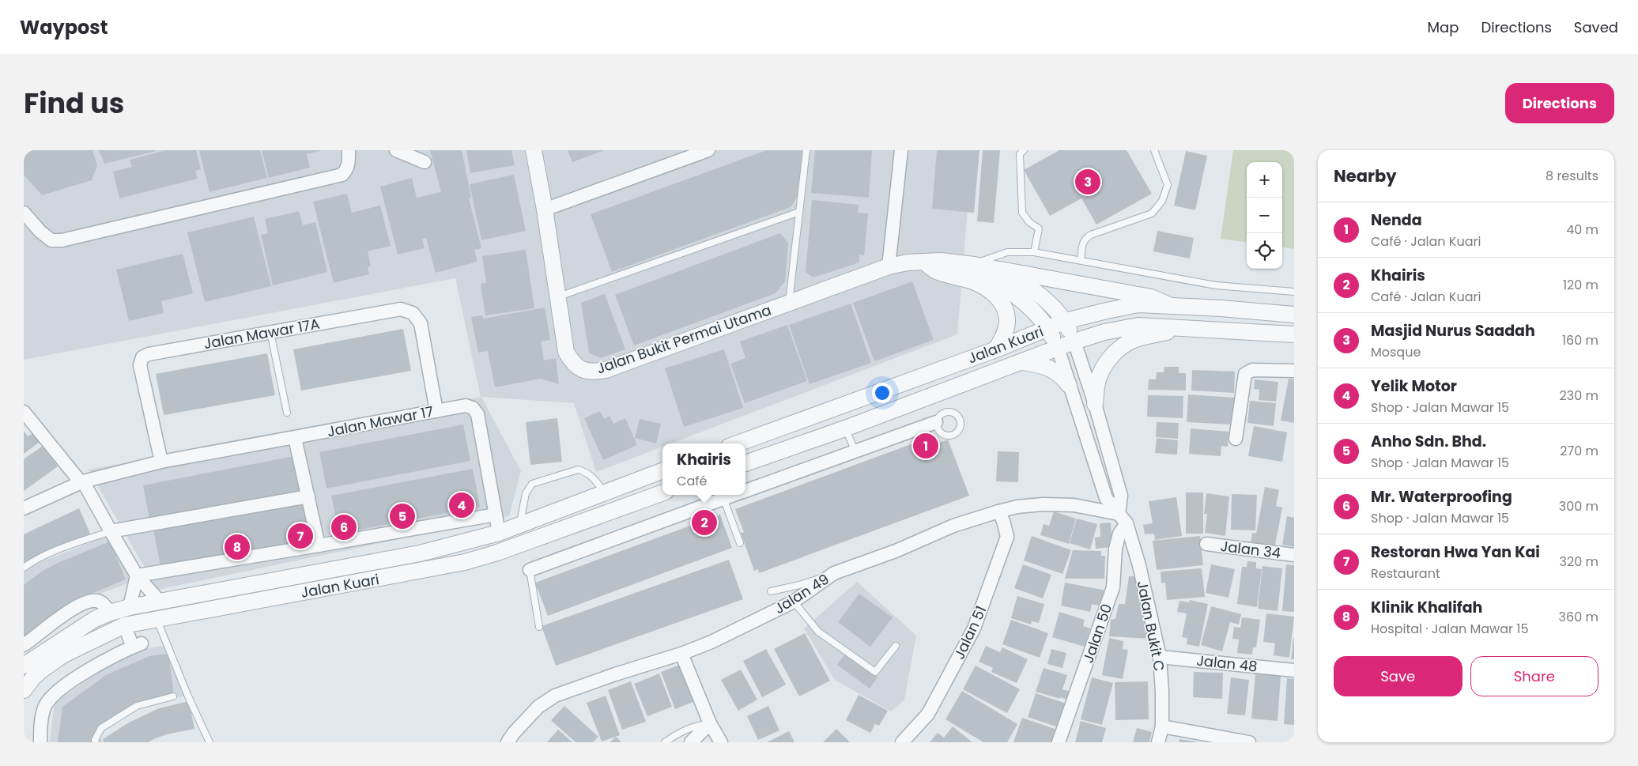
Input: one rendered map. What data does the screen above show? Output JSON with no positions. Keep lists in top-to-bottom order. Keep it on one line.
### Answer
{"streets":{"street":["Jalan Mawar 17A","Jalan Bukit Permai Utama","Jalan Kuari","Jalan Mawar 17","Jalan 34","Jalan 49","Jalan Bukit C","Jalan 51","Jalan 50","Jalan 48"]},"crossings":[["Jalan Mawar 17A","Jalan Mawar 17"],["Jalan Bukit Permai Utama","Jalan Kuari"],["Jalan Bukit Permai Utama","Jalan Bukit C"],["Jalan Kuari","Jalan Mawar 17"],["Jalan Kuari","Jalan Bukit C"],["Jalan 49","Jalan Bukit C"],["Jalan 49","Jalan 51"],["Jalan 49","Jalan 50"],["Jalan Bukit C","Jalan 50"],["Jalan Bukit C","Jalan 48"]],"page":{"header":"Waypost","nav":["Map","Directions","Saved"],"title":"Find us","buttons":["Directions",["Save","Share"]],"heading":["Nearby","8 results"],"map_buttons":["+","−"],"pins":["3","1","4","5","2","6","7","8"],"list":[{"mark":"1","name":"Nenda","note":"Café · Jalan Kuari","value":"40 m"},{"mark":"2","name":"Khairis","note":"Café · Jalan Kuari","value":"120 m"},{"mark":"3","name":"Masjid Nurus Saadah","note":"Mosque","value":"160 m"},{"mark":"4","name":"Yelik Motor","note":"Shop · Jalan Mawar 15","value":"230 m"},{"mark":"5","name":"Anho Sdn. Bhd.","note":"Shop · Jalan Mawar 15","value":"270 m"},{"mark":"6","name":"Mr. Waterproofing","note":"Shop · Jalan Mawar 15","value":"300 m"},{"mark":"7","name":"Restoran Hwa Yan Kai","note":"Restaurant","value":"320 m"},{"mark":"8","name":"Klinik Khalifah","note":"Hospital · Jalan Mawar 15","value":"360 m"}],"popup":["Khairis","Café"]}}
